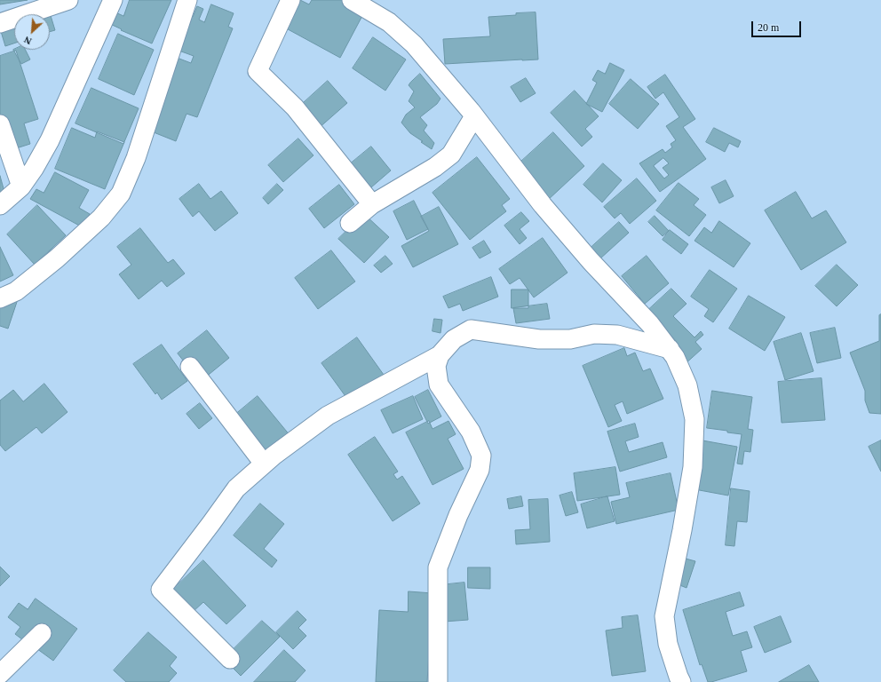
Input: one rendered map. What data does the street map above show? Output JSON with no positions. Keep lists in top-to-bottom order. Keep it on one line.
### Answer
{"scale_bar":"20 m","north":"bottom left"}
